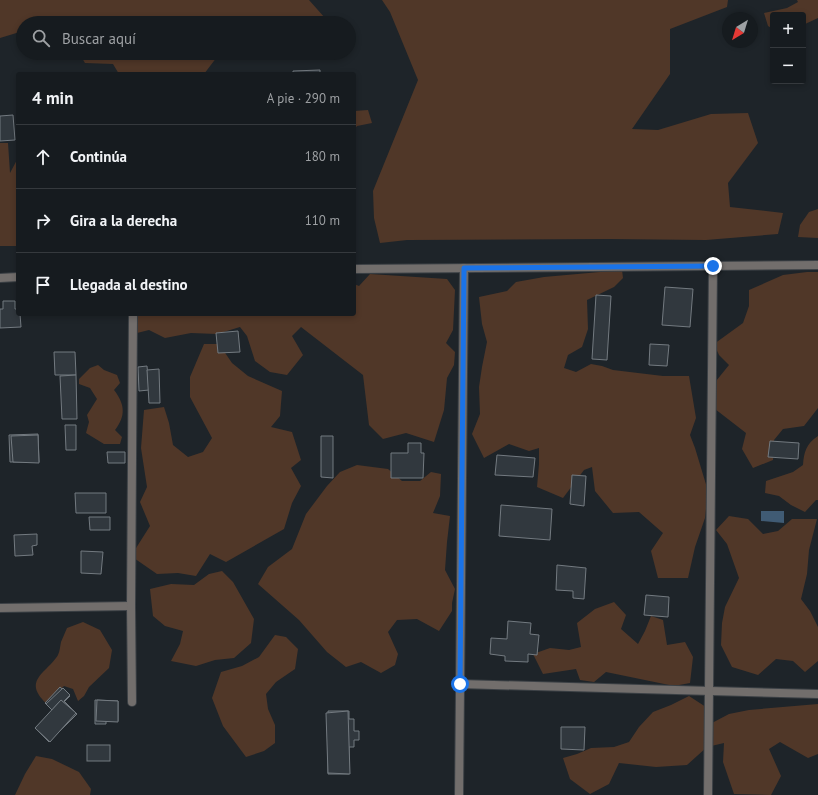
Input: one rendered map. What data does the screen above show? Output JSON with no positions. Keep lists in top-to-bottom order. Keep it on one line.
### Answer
{"north":"bottom left","page":{"map_buttons":["+","−"],"search":"Buscar aquí","heading":["4 min","A pie · 290 m"],"list":[["Continúa","180 m"],["Gira a la derecha","110 m"],"Llegada al destino"]}}
